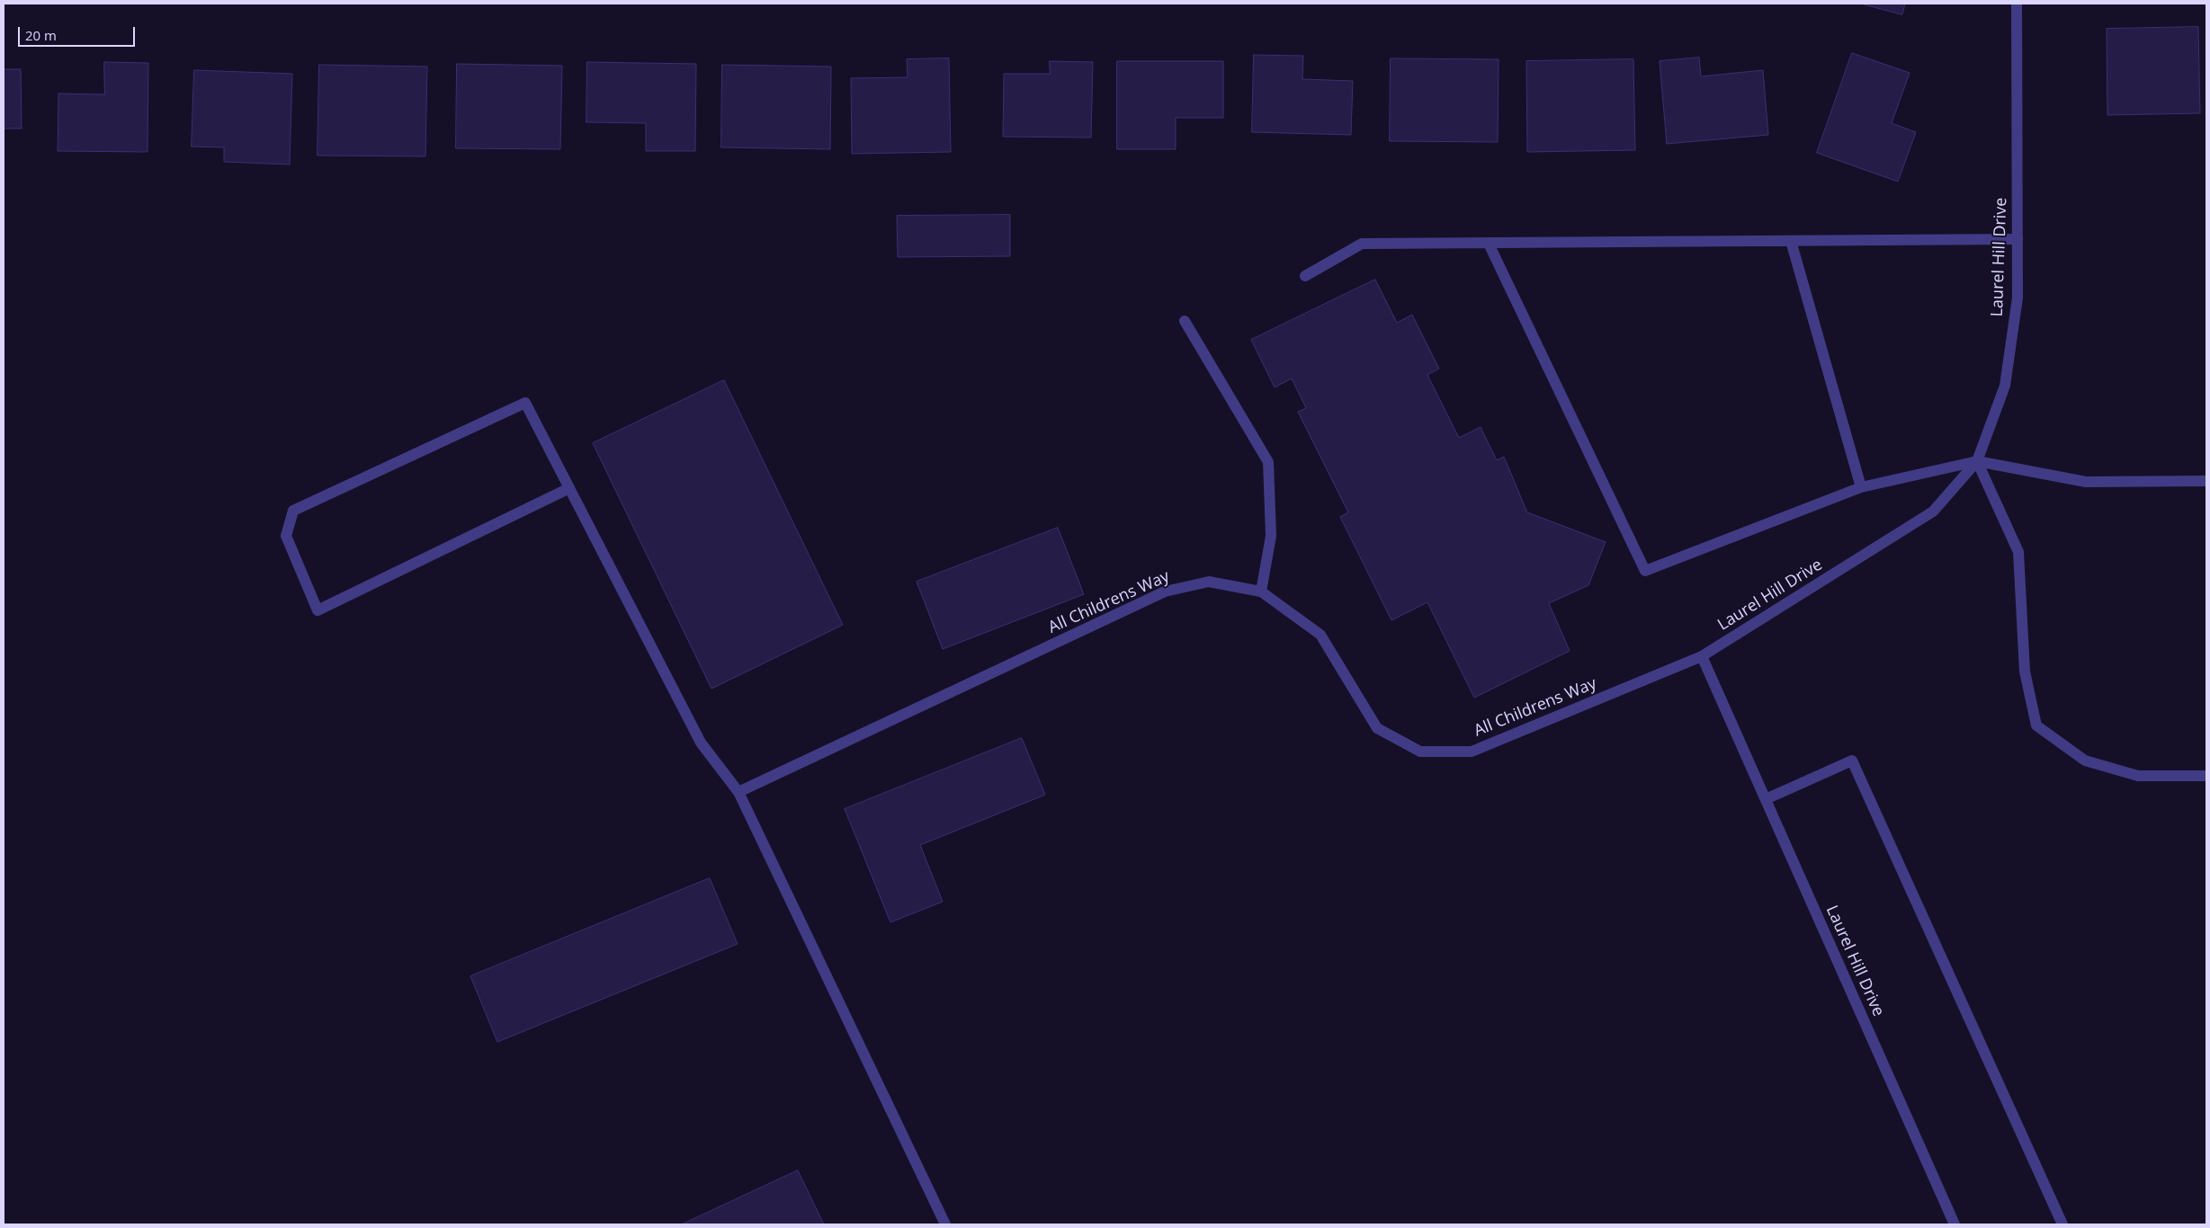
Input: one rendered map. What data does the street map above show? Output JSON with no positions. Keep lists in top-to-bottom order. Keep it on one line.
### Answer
{"streets":{"street":["Laurel Hill Drive","All Childrens Way"]},"crossings":[["Laurel Hill Drive","All Childrens Way"]],"scale_bar":"20 m"}
